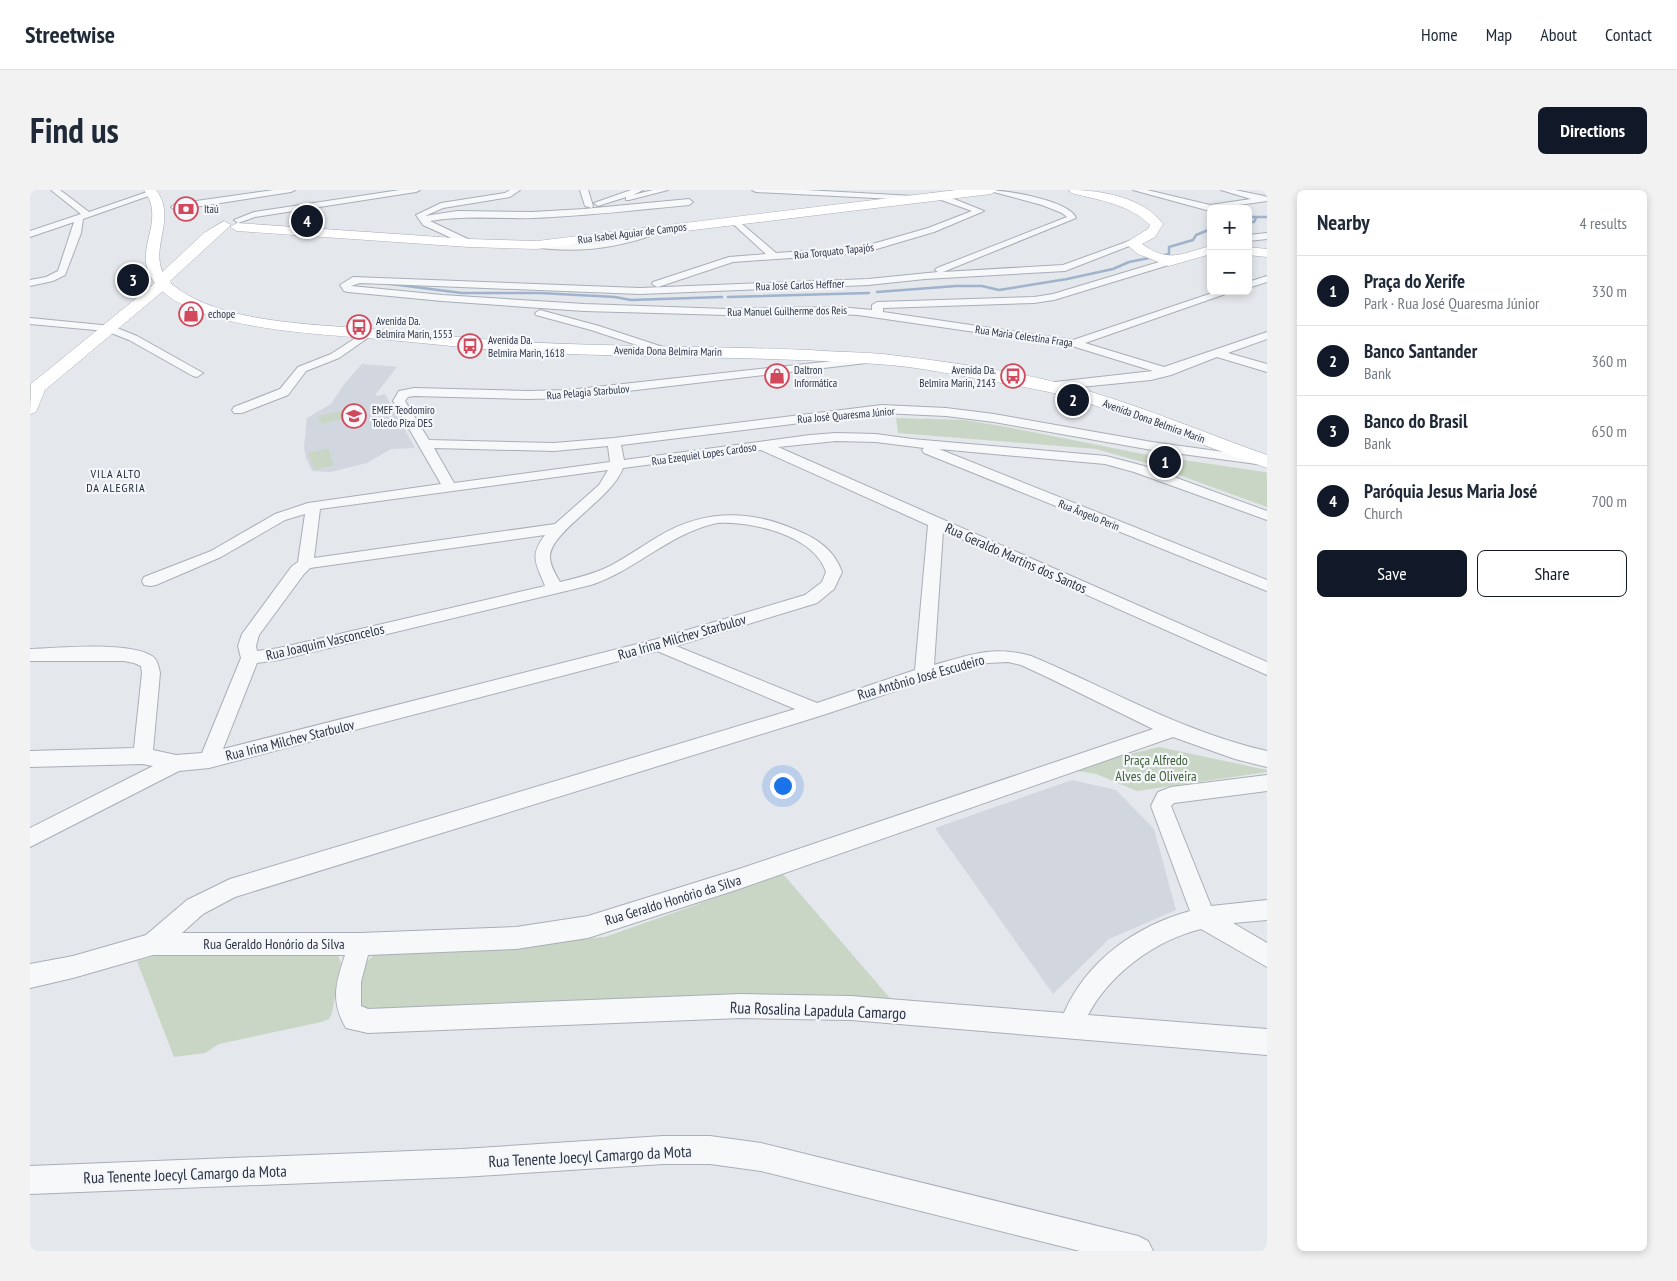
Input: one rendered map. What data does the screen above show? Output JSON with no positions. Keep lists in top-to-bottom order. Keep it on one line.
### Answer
{"streets":{"main road":["Rua Isabel Aguiar de Campos","Rua José Carlos Heffner","Rua Manuel Guilherme dos Reis","Avenida Dona Belmira Marin"],"street":["Rua Torquato Tapajós","Rua Maria Celestina Fraga","Rua Pelagia Starbulov","Rua José Quaresma Júnior","Rua Ezequiel Lopes Cardoso","Rua Ângelo Perin","Rua Geraldo Martins dos Santos","Rua Irina Milchev Starbulov","Rua Joaquim Vasconcelos","Rua Antônio José Escudeiro","Rua Geraldo Honório da Silva","Rua Rosalina Lapadula Camargo","Rua Tenente Joecyl Camargo da Mota"]},"crossings":[["Rua Isabel Aguiar de Campos","Rua Torquato Tapajós"],["Rua Isabel Aguiar de Campos","Avenida Dona Belmira Marin"],["Rua Torquato Tapajós","Rua José Carlos Heffner"],["Rua José Carlos Heffner","Rua Manuel Guilherme dos Reis"],["Rua Manuel Guilherme dos Reis","Rua Maria Celestina Fraga"],["Avenida Dona Belmira Marin","Rua Pelagia Starbulov"],["Avenida Dona Belmira Marin","Rua José Quaresma Júnior"],["Rua Pelagia Starbulov","Rua José Quaresma Júnior"],["Rua Pelagia Starbulov","Rua Ezequiel Lopes Cardoso"],["Rua Ezequiel Lopes Cardoso","Rua Ângelo Perin"],["Rua Ezequiel Lopes Cardoso","Rua Geraldo Martins dos Santos"],["Rua Irina Milchev Starbulov","Rua Joaquim Vasconcelos"],["Rua Antônio José Escudeiro","Rua Geraldo Honório da Silva"],["Rua Geraldo Honório da Silva","Rua Rosalina Lapadula Camargo"]],"districts":["VILA ALTO DA ALEGRIA"],"parks":["Praça Alfredo Alves de Oliveira"],"places":{"bank":["Itaú"],"shop":["echope","Daltron Informática"],"bus stop":["Avenida Da. Belmira Marin, 1553","Avenida Da. Belmira Marin, 1618","Avenida Da. Belmira Marin, 2143"],"school or university":["EMEF Teodomiro Toledo Piza DES"]},"page":{"header":"Streetwise","nav":["Home","Map","About","Contact"],"title":"Find us","buttons":["Directions",["Save","Share"]],"heading":["Nearby","4 results"],"pins":["4","3","2","1"],"map_buttons":["+","−"],"list":[{"mark":"1","name":"Praça do Xerife","note":"Park · Rua José Quaresma Júnior","value":"330 m"},{"mark":"2","name":"Banco Santander","note":"Bank","value":"360 m"},{"mark":"3","name":"Banco do Brasil","note":"Bank","value":"650 m"},{"mark":"4","name":"Paróquia Jesus Maria José","note":"Church","value":"700 m"}]}}
